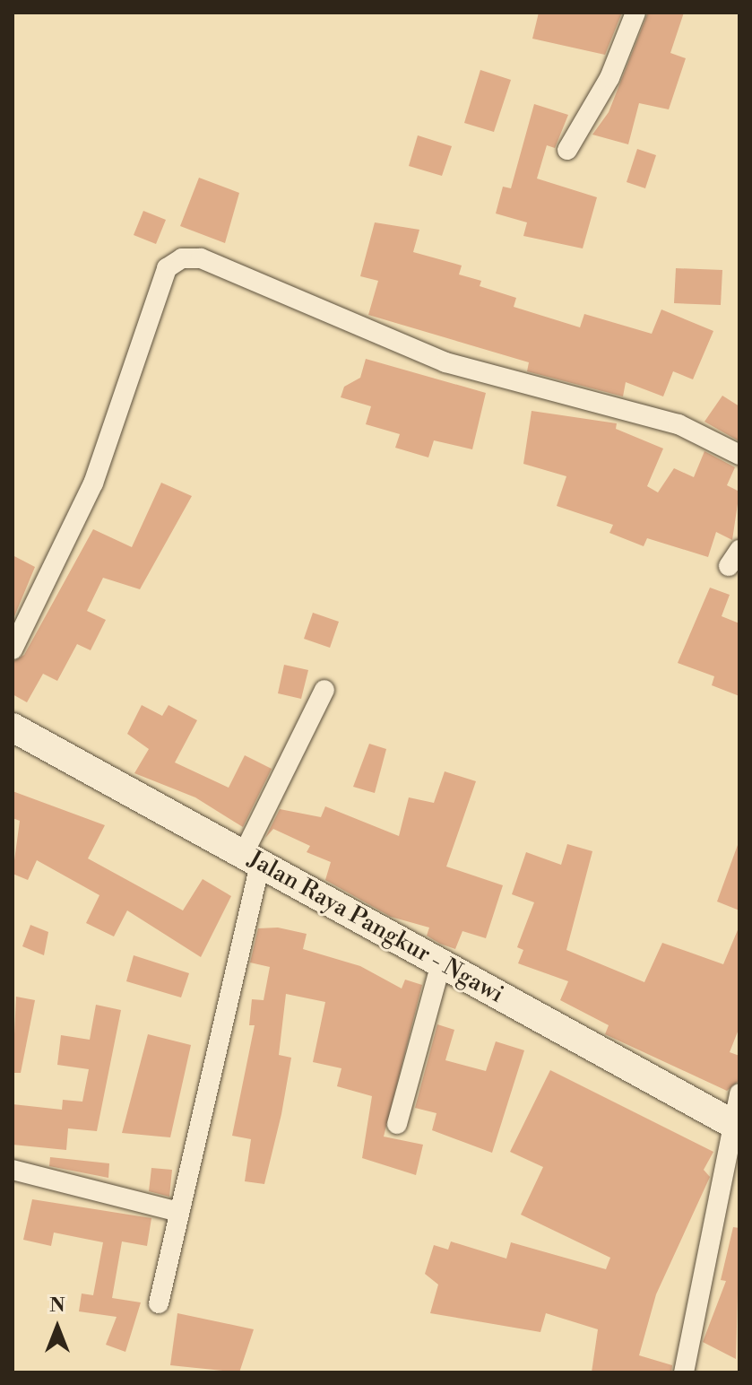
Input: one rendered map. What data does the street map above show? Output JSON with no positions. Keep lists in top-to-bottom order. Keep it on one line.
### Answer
{"streets":{"main road":["Jalan Raya Pangkur - Ngawi"]},"north":"top"}
